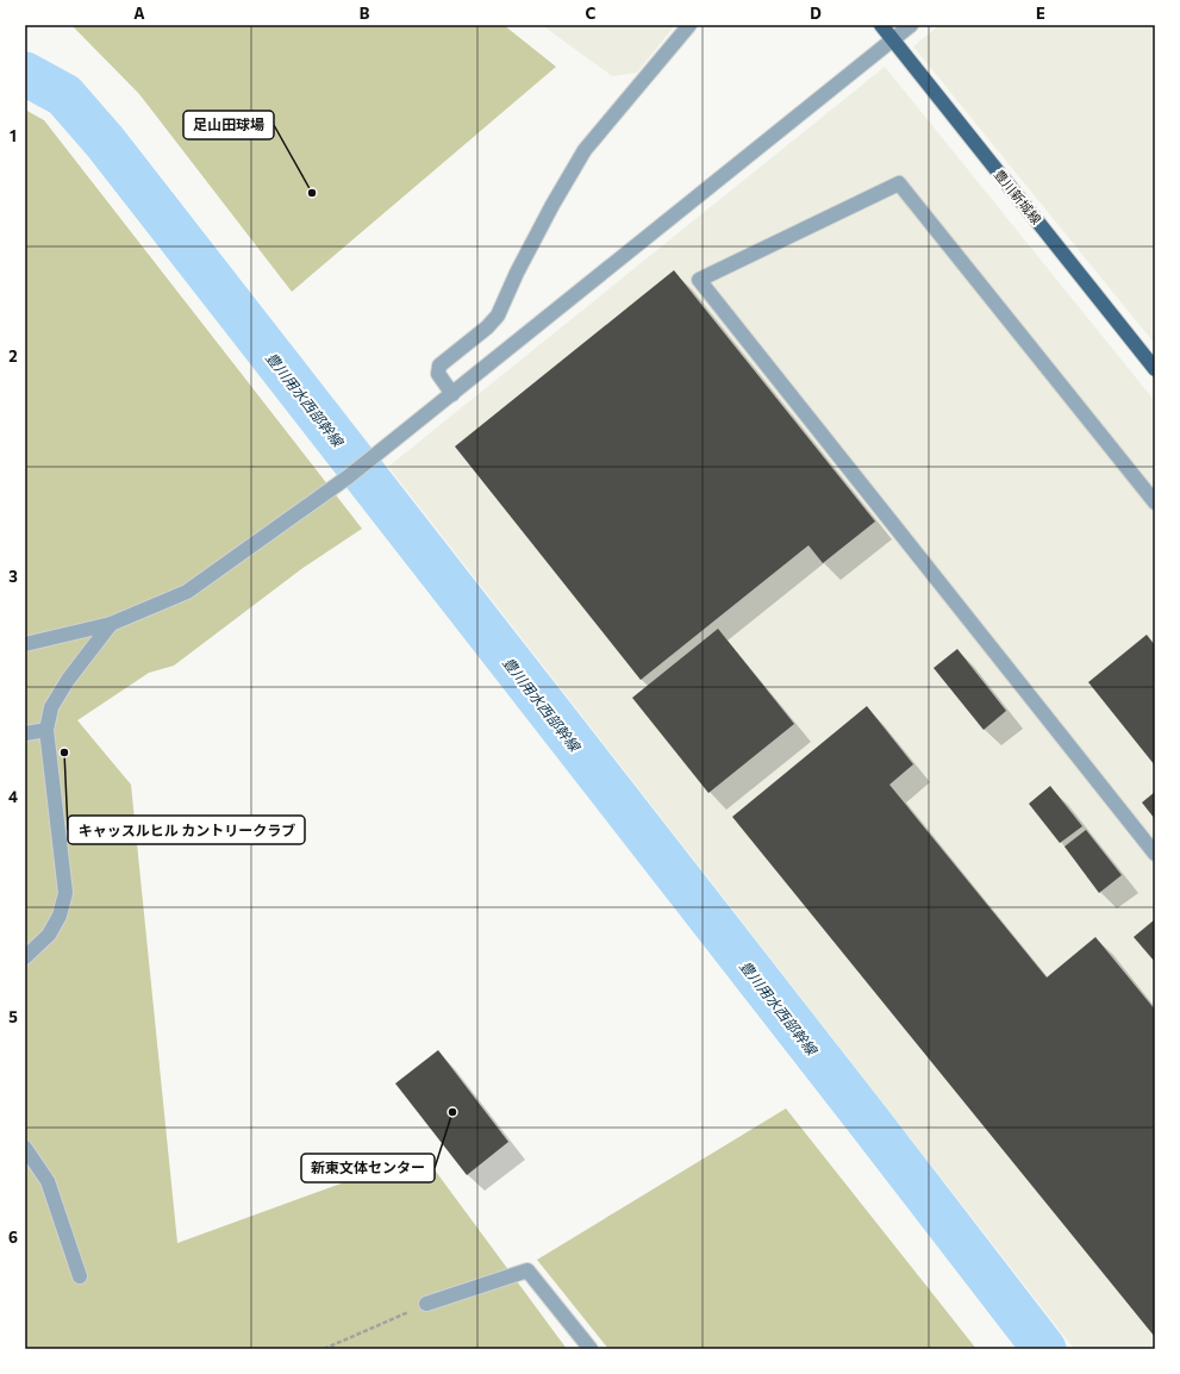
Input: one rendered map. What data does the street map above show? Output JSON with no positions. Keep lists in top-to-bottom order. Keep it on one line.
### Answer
{"streets":{"main road":["豊川新城線"]},"water":["豊川用水西部幹線"],"places":["足山田球場","キャッスルヒル カントリークラブ","新東文体センター"],"grid":{"columns":["A","B","C","D","E"],"rows":["1","2","3","4","5","6"]}}
